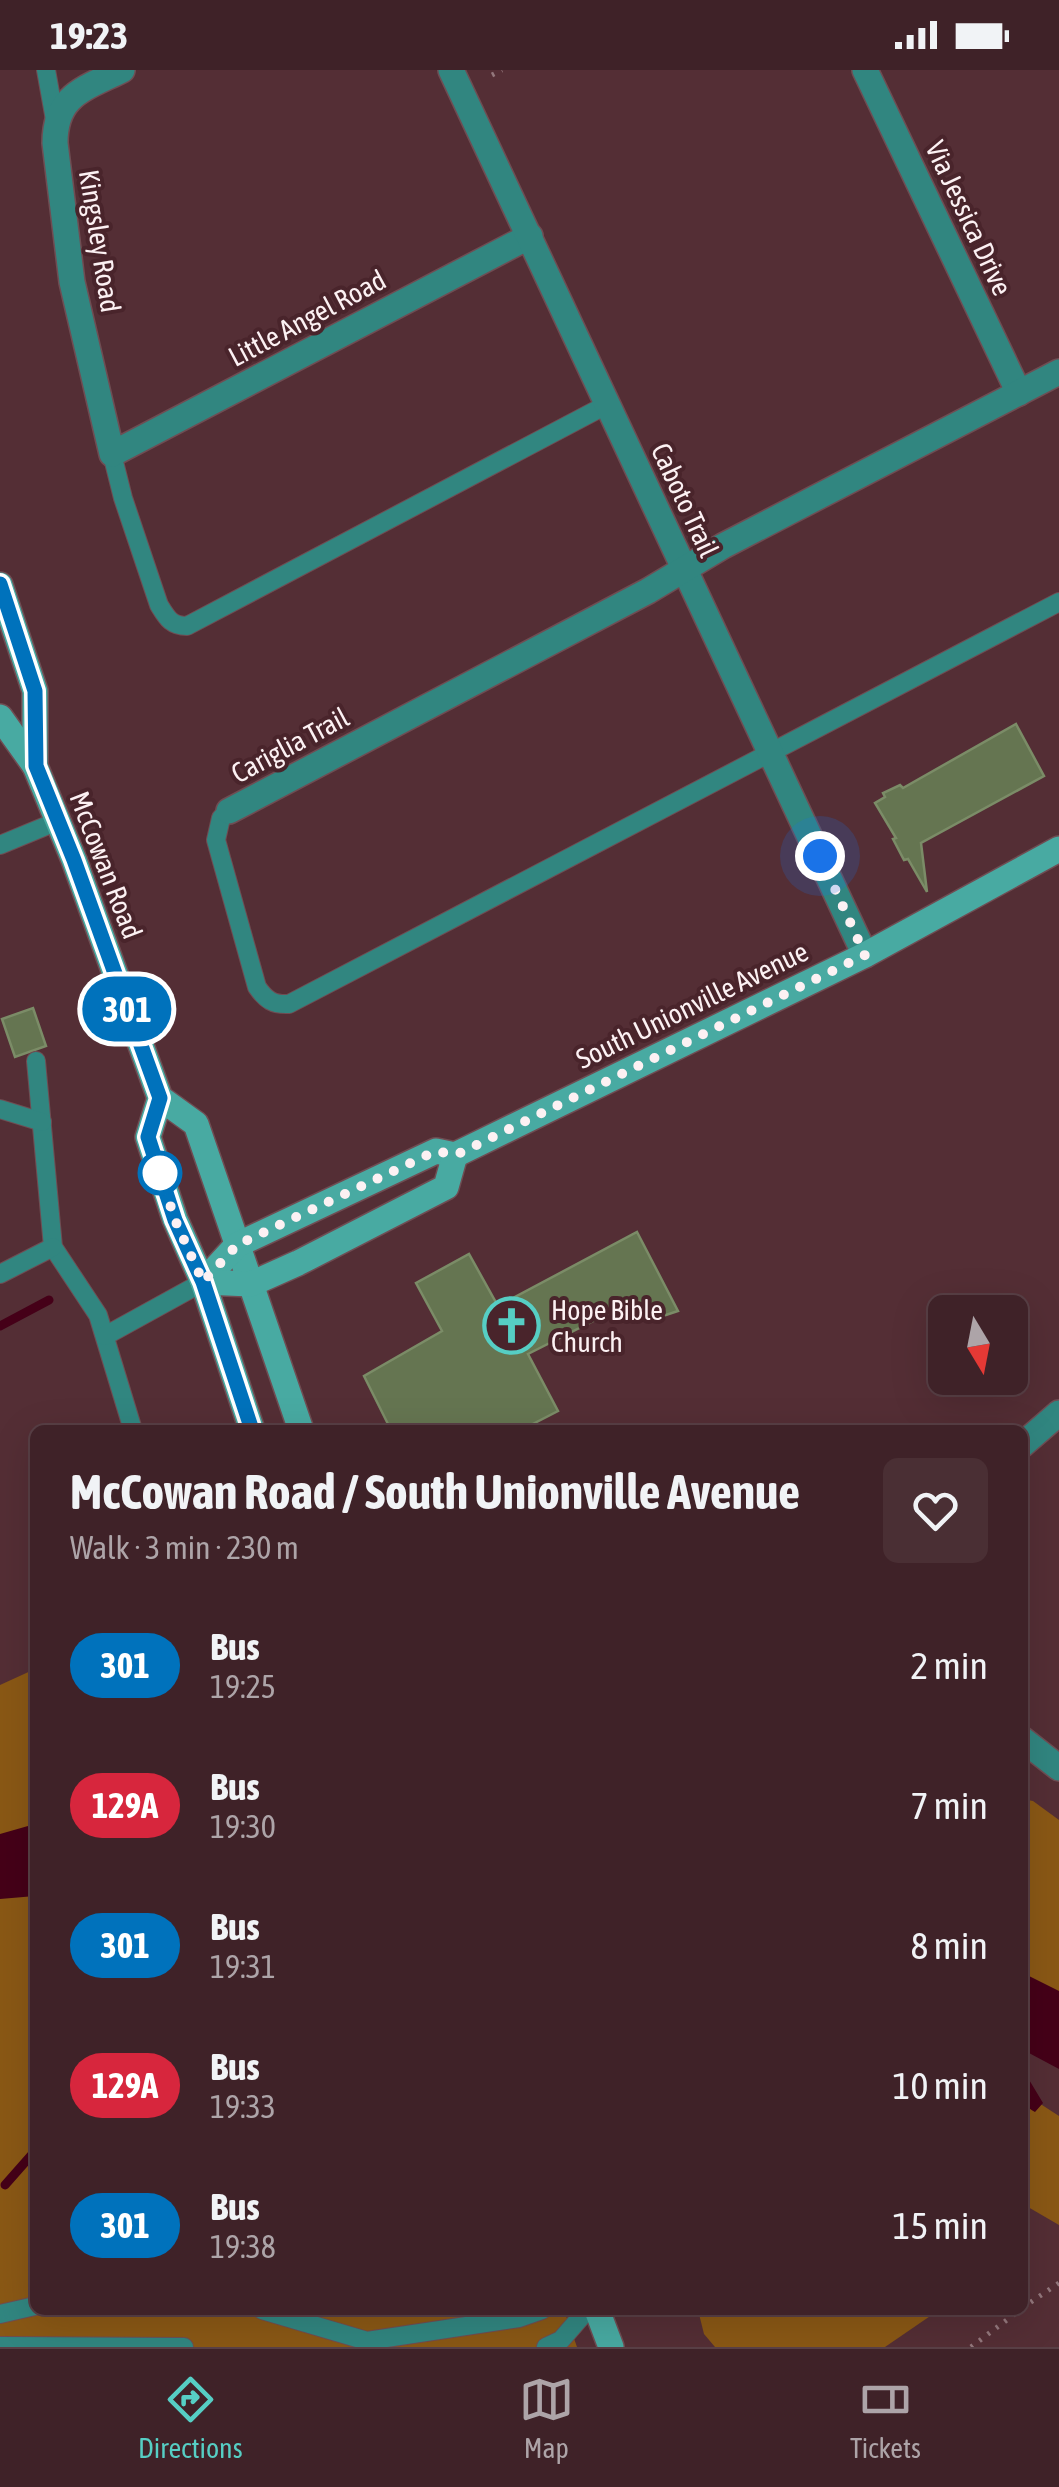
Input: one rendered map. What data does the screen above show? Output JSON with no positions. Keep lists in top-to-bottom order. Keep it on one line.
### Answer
{"streets":{"main road":["McCowan Road","South Unionville Avenue"],"street":["Via Jessica Drive","Kingsley Road","Little Angel Road","Caboto Trail","Cariglia Trail"]},"crossings":[["Via Jessica Drive","Cariglia Trail"],["Kingsley Road","Little Angel Road"],["Little Angel Road","Caboto Trail"],["Caboto Trail","Cariglia Trail"],["Caboto Trail","South Unionville Avenue"]],"places":{"church":["Hope Bible Church"]},"lines":["bus line 301"],"north":"bottom","page":{"status":"19:23","on_map":"301","heading":["McCowan Road / South Unionville Avenue","Walk · 3 min · 230 m"],"list":[{"mark":"301","name":"Bus","note":"19:25","value":"2 min"},{"mark":"129A","name":"Bus","note":"19:30","value":"7 min"},{"mark":"301","name":"Bus","note":"19:31","value":"8 min"},{"mark":"129A","name":"Bus","note":"19:33","value":"10 min"},{"mark":"301","name":"Bus","note":"19:38","value":"15 min"}],"tabs":["Directions","Map","Tickets"]}}
